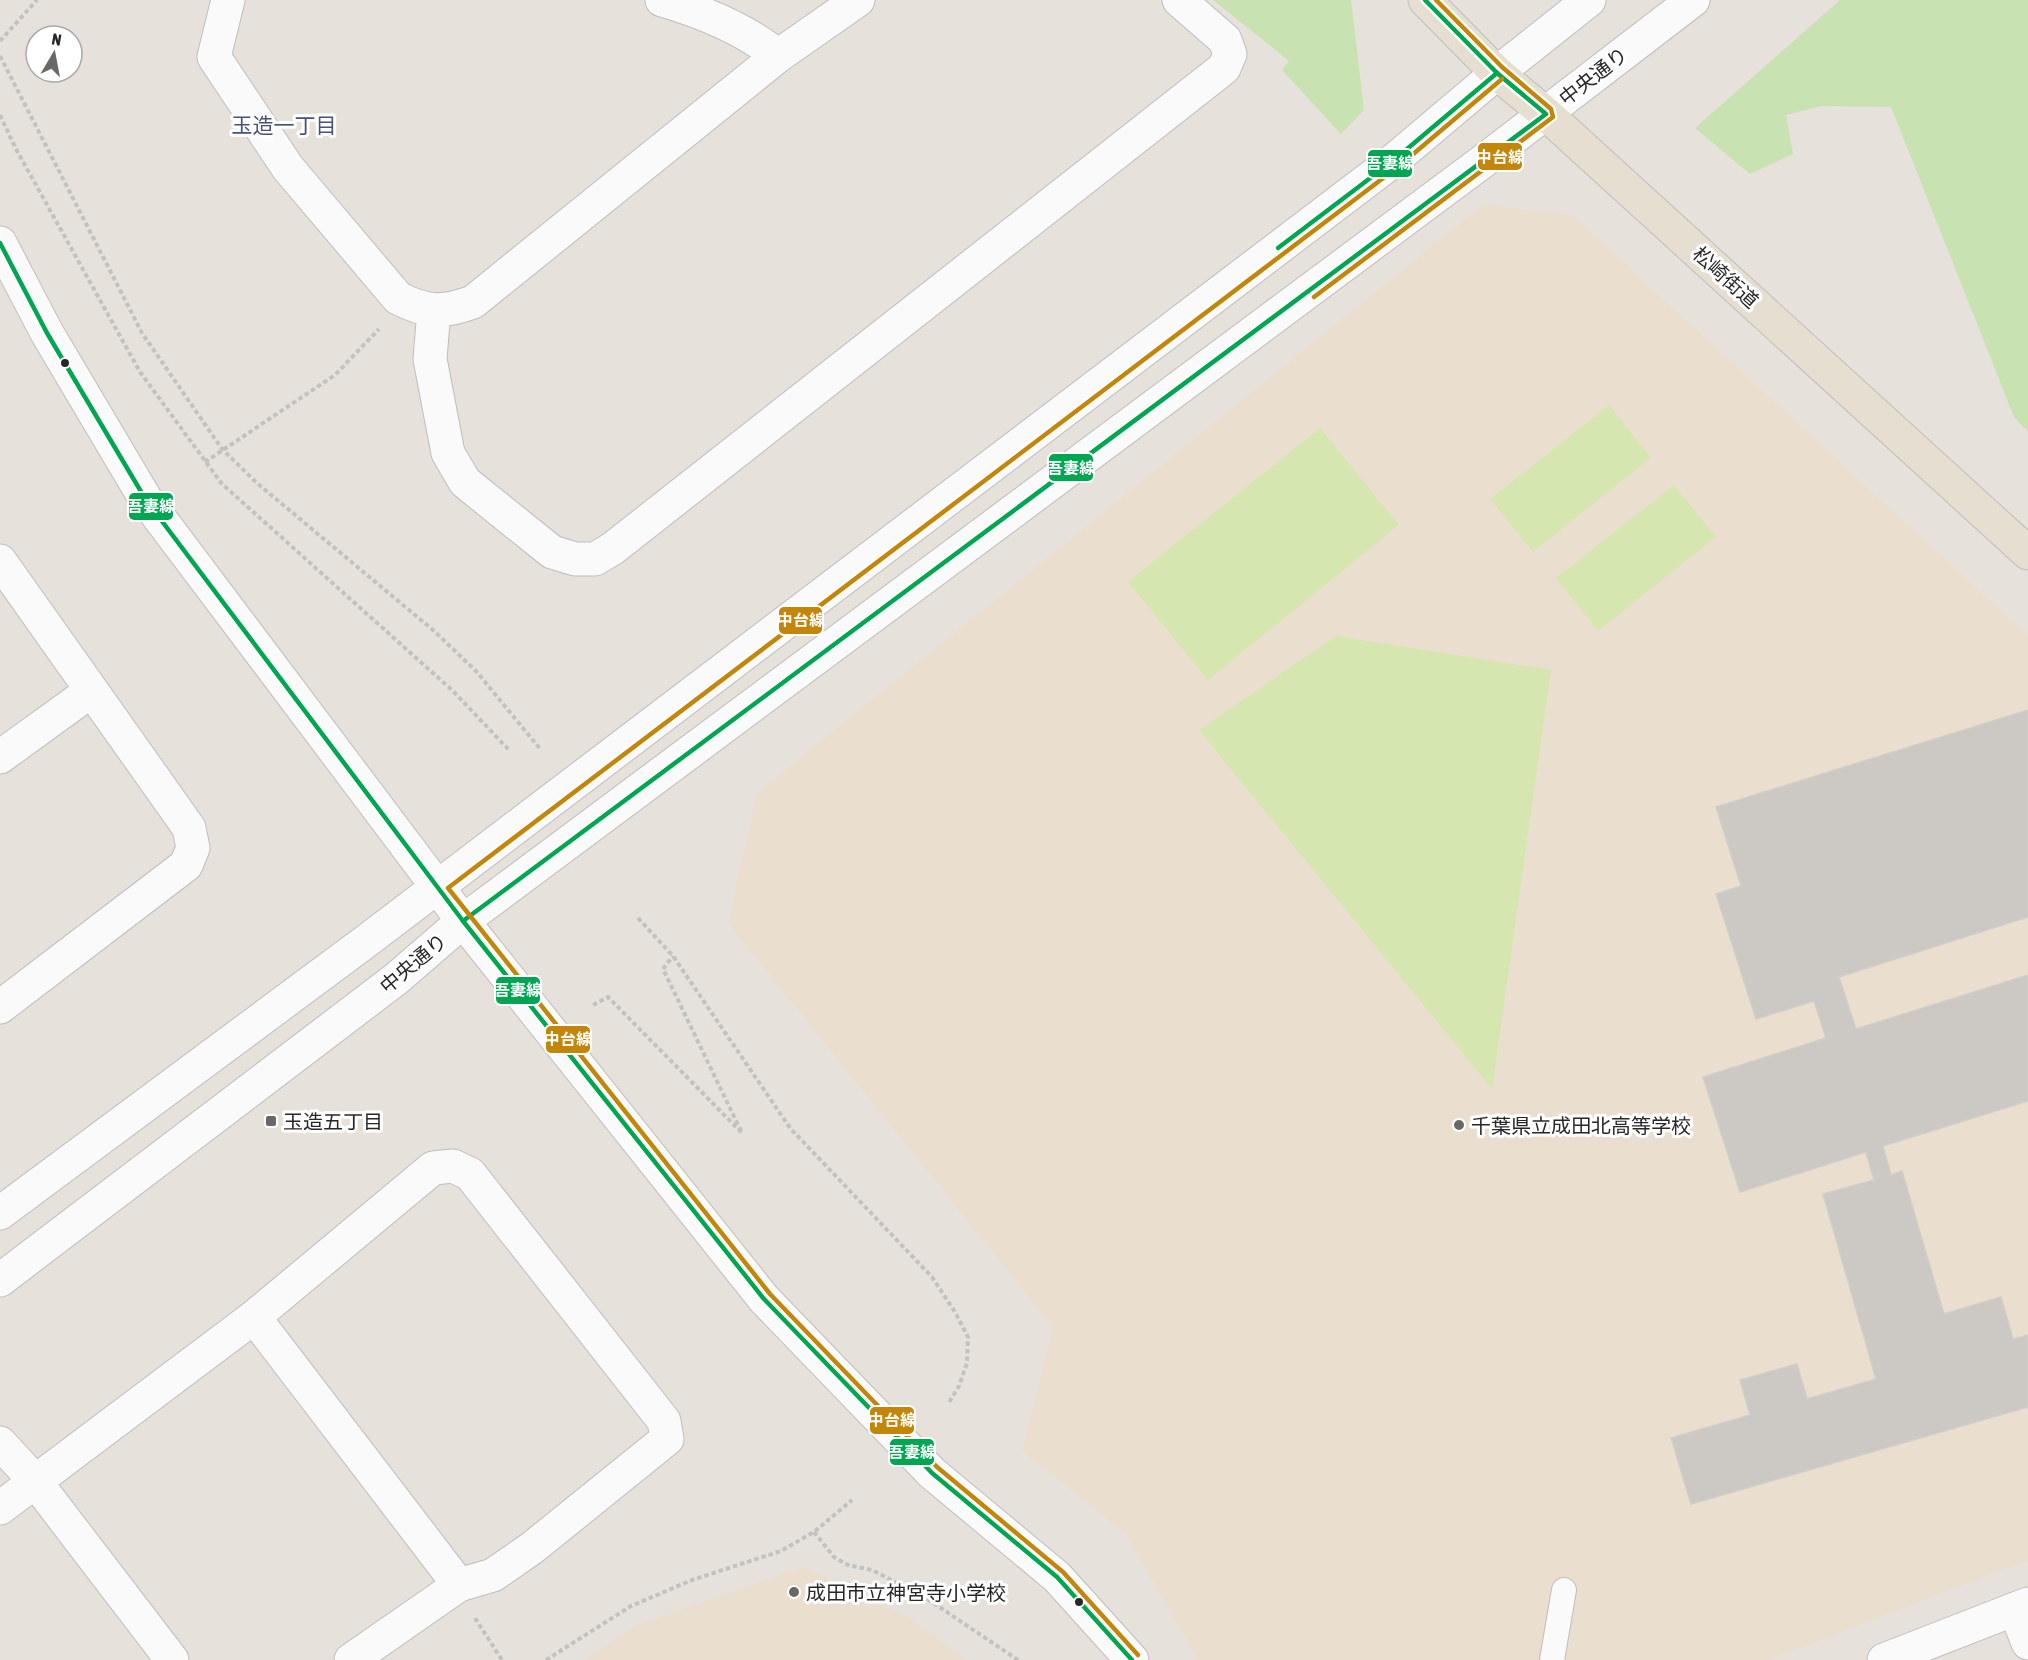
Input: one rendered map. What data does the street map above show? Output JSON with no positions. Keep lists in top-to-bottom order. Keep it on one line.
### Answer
{"streets":{"main road":["松崎街道"],"street":["中央通り"]},"crossings":[["中央通り","松崎街道"]],"districts":["玉造一丁目"],"places":{"transit":["玉造五丁目"],"other":["千葉県立成田北高等学校","成田市立神宮寺小学校"]},"lines":["transit line 吾妻線","transit line 中台線"],"north":"top"}
